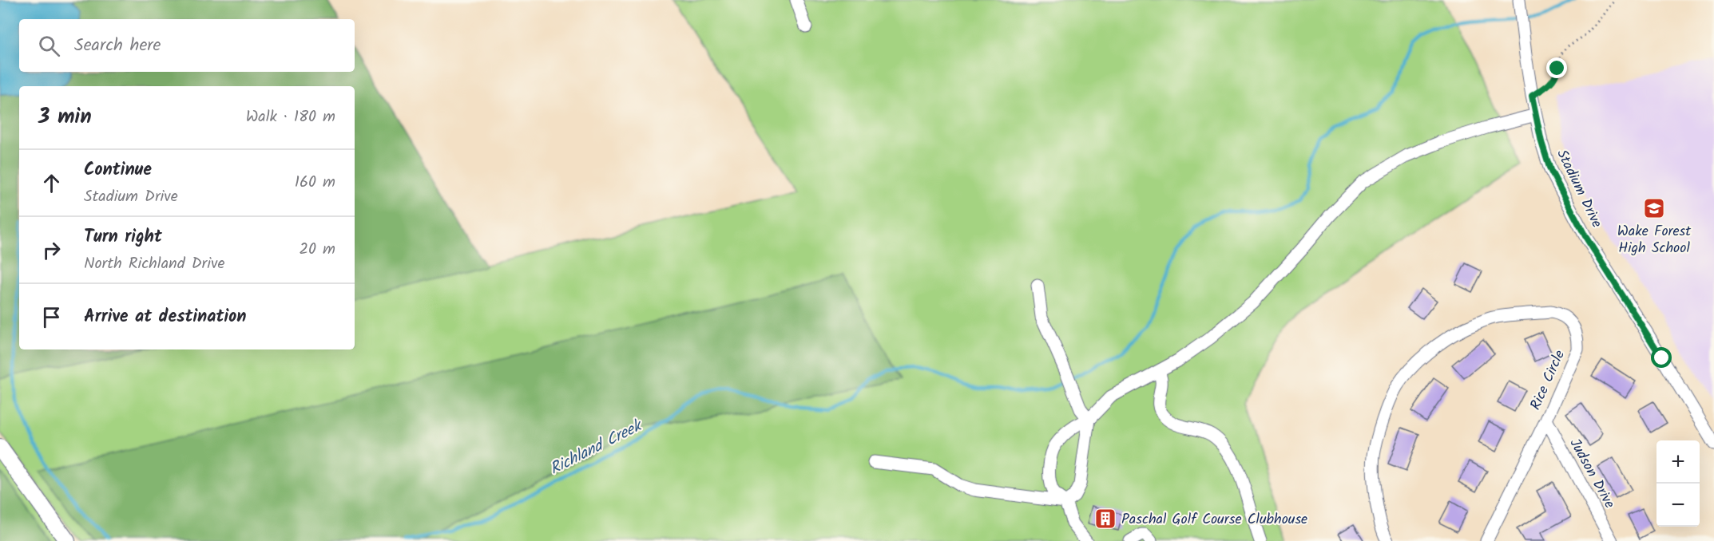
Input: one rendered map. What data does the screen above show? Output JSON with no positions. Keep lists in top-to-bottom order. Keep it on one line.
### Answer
{"streets":{"street":["Stadium Drive","Rice Circle","Judson Drive"]},"crossings":[["Rice Circle","Judson Drive"]],"water":["Richland Creek"],"places":{"school or university":["Wake Forest High School"],"building":["Paschal Golf Course Clubhouse"]},"page":{"search":"Search here","heading":["3 min","Walk · 180 m"],"list":[["Continue","Stadium Drive","160 m"],["Turn right","North Richland Drive","20 m"],"Arrive at destination"],"map_buttons":["+","−"]}}
